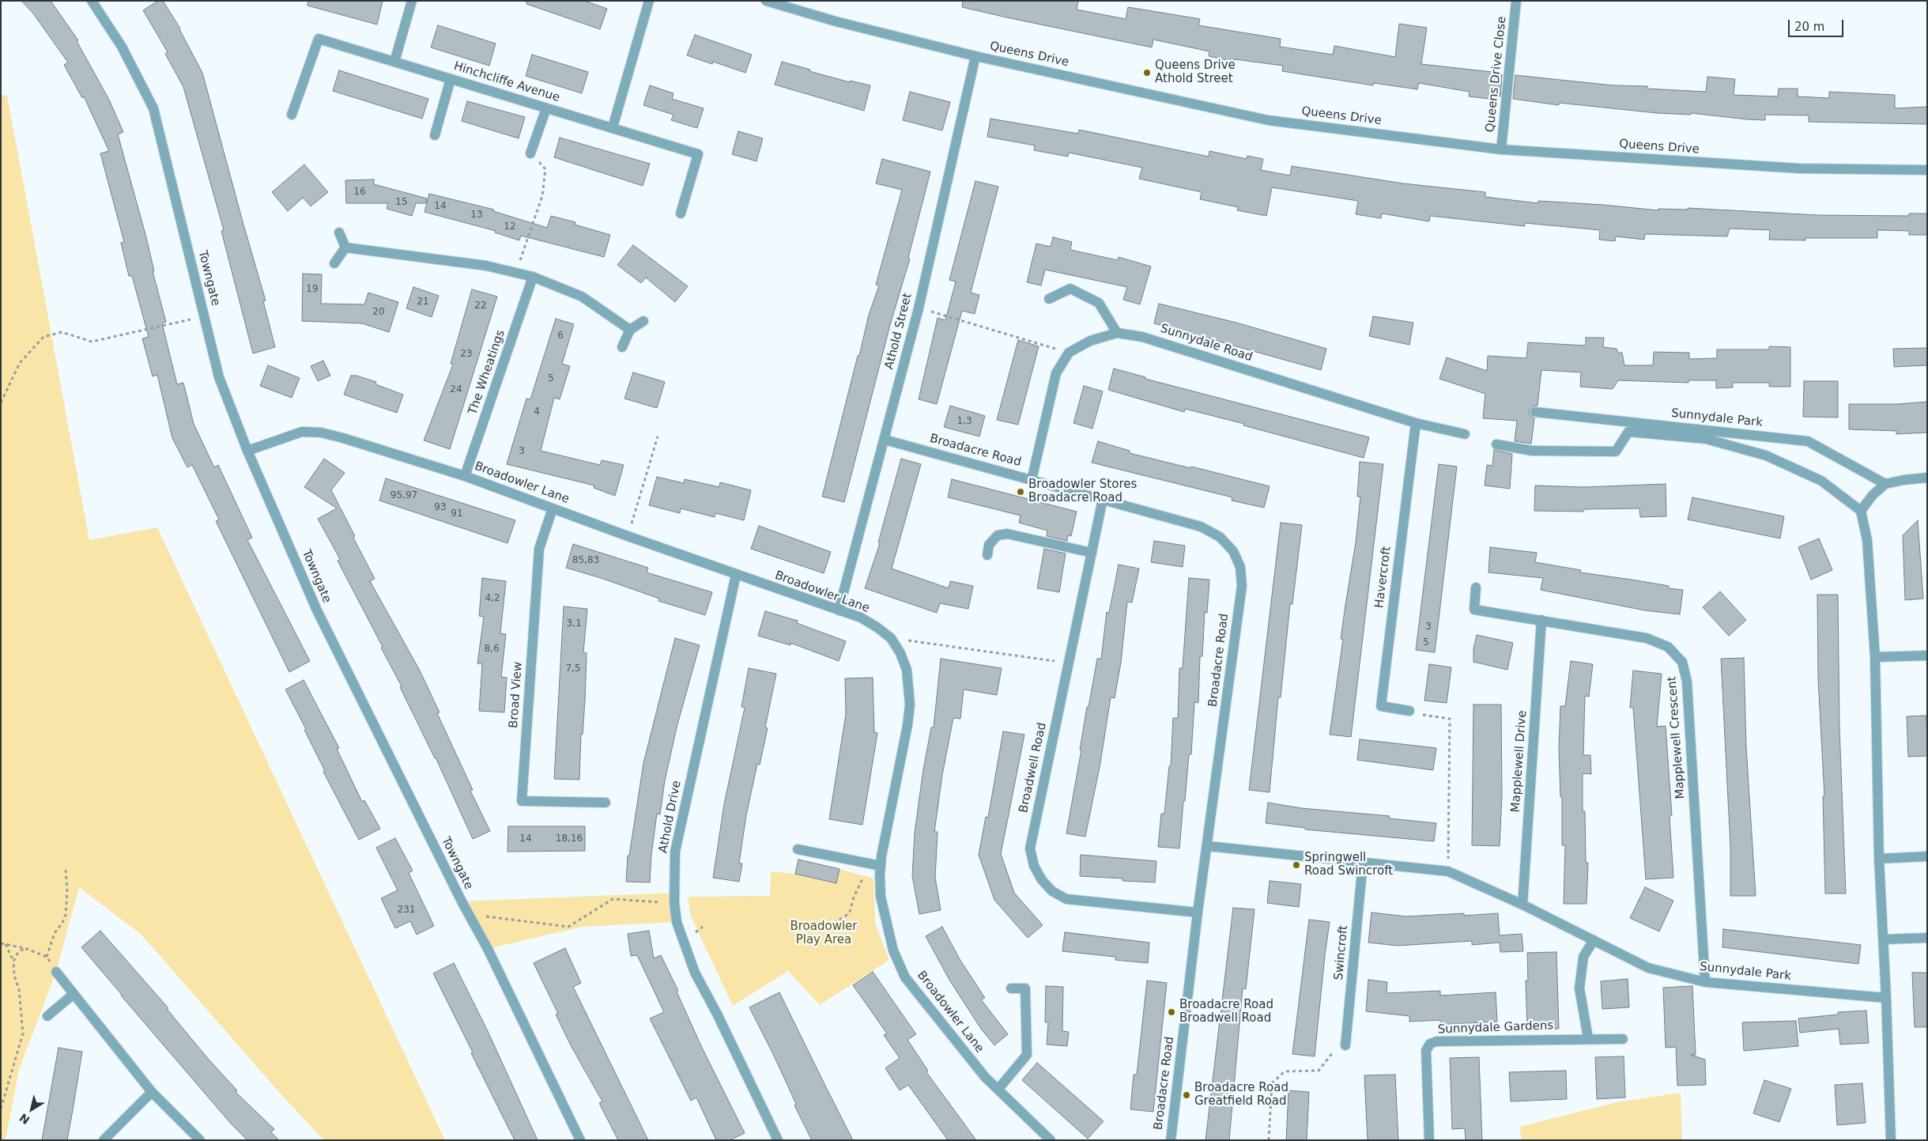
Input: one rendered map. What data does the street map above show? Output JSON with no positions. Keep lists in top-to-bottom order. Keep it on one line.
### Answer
{"streets":{"street":["Queens Drive","Queens Drive Close","Hinchcliffe Avenue","Towngate","Athold Street","Sunnydale Road","The Wheatings","Sunnydale Park","Broadacre Road","Broadowler Lane","Havercroft","Broad View","Mapplewell Crescent","Mapplewell Drive","Broadwell Road","Athold Drive","Swincroft","Sunnydale Gardens"]},"crossings":[["Queens Drive","Queens Drive Close"],["Queens Drive","Athold Street"],["Towngate","Broadowler Lane"],["Athold Street","Broadacre Road"],["Athold Street","Broadowler Lane"],["Sunnydale Road","Broadacre Road"],["Sunnydale Road","Havercroft"],["The Wheatings","Broadowler Lane"],["Sunnydale Park","Broadacre Road"],["Sunnydale Park","Mapplewell Crescent"],["Sunnydale Park","Mapplewell Drive"],["Sunnydale Park","Swincroft"],["Broadacre Road","Broadwell Road"],["Broadowler Lane","Broad View"],["Broadowler Lane","Athold Drive"],["Mapplewell Crescent","Mapplewell Drive"]],"parks":["Broadowler Play Area"],"places":["Queens Drive Athold Street","Broadowler Stores Broadacre Road","Springwell Road Swincroft","Broadacre Road Broadwell Road","Broadacre Road Greatfield Road"],"house_numbers":["16","15","14","13","12","19","21","22","20","6","23","5","24","4","1,3","3","95,97","93","91","85,83","4,2","3,1","3","5","8,6","7,5","14","18,16","231"],"scale_bar":"20 m","north":"bottom left"}
